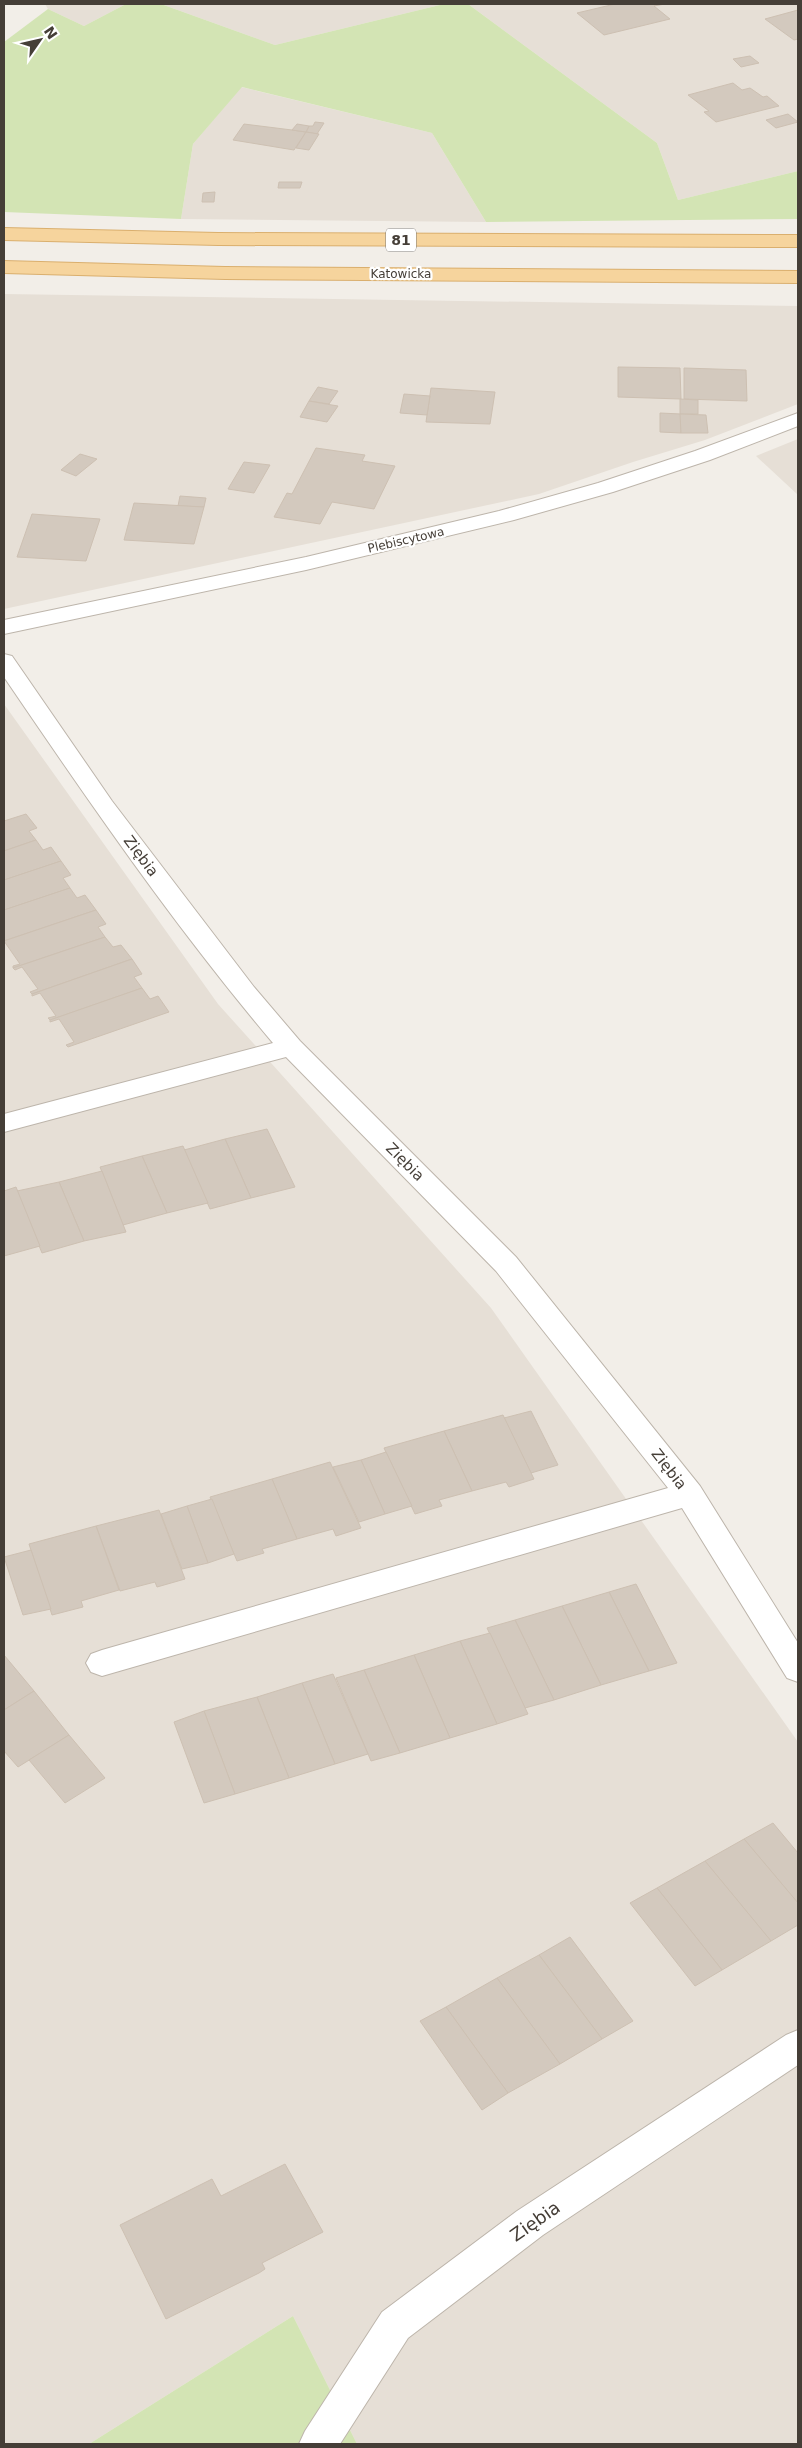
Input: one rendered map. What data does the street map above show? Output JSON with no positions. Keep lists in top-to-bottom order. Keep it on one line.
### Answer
{"streets":{"main road":["81","Katowicka"],"street":["Plebiscytowa","Ziębia"]},"north":"top right"}
